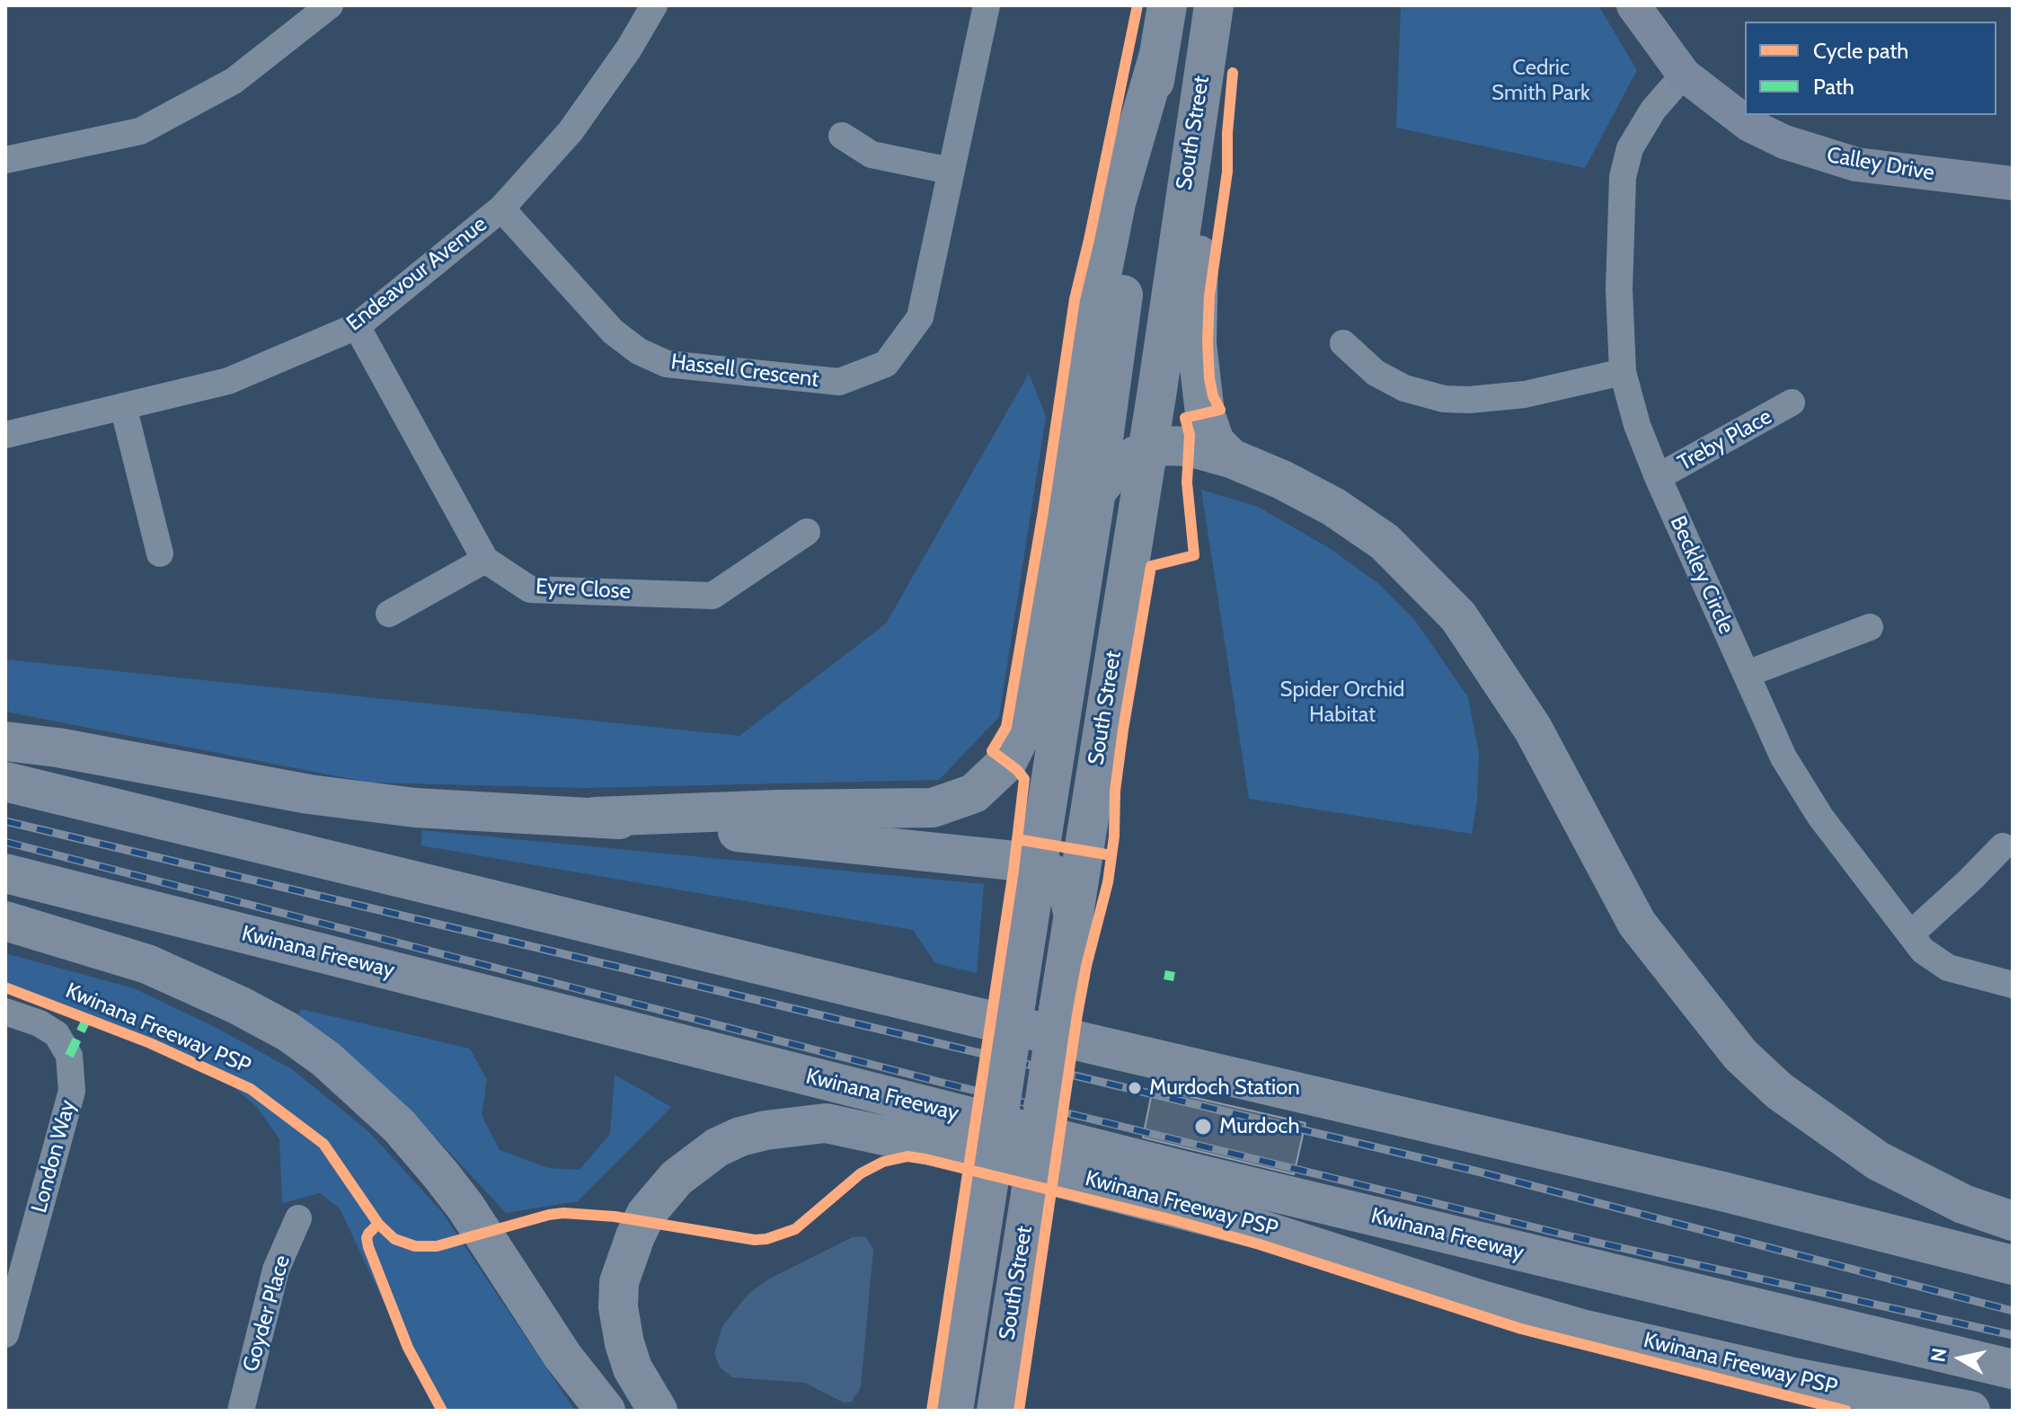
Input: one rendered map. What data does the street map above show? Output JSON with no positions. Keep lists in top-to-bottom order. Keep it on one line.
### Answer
{"streets":{"highway":["South Street","Kwinana Freeway"],"main road":["Calley Drive"],"street":["Endeavour Avenue","Hassell Crescent","Treby Place","Beckley Circle","Eyre Close","London Way","Goyder Place"],"cycle path":["Kwinana Freeway PSP"]},"crossings":[["Calley Drive","Beckley Circle"],["Endeavour Avenue","Hassell Crescent"],["Endeavour Avenue","Eyre Close"],["Treby Place","Beckley Circle"]],"parks":["Cedric Smith Park","Spider Orchid Habitat"],"places":["Murdoch Station","Murdoch"],"legend":["Cycle path","Path"],"north":"left"}
